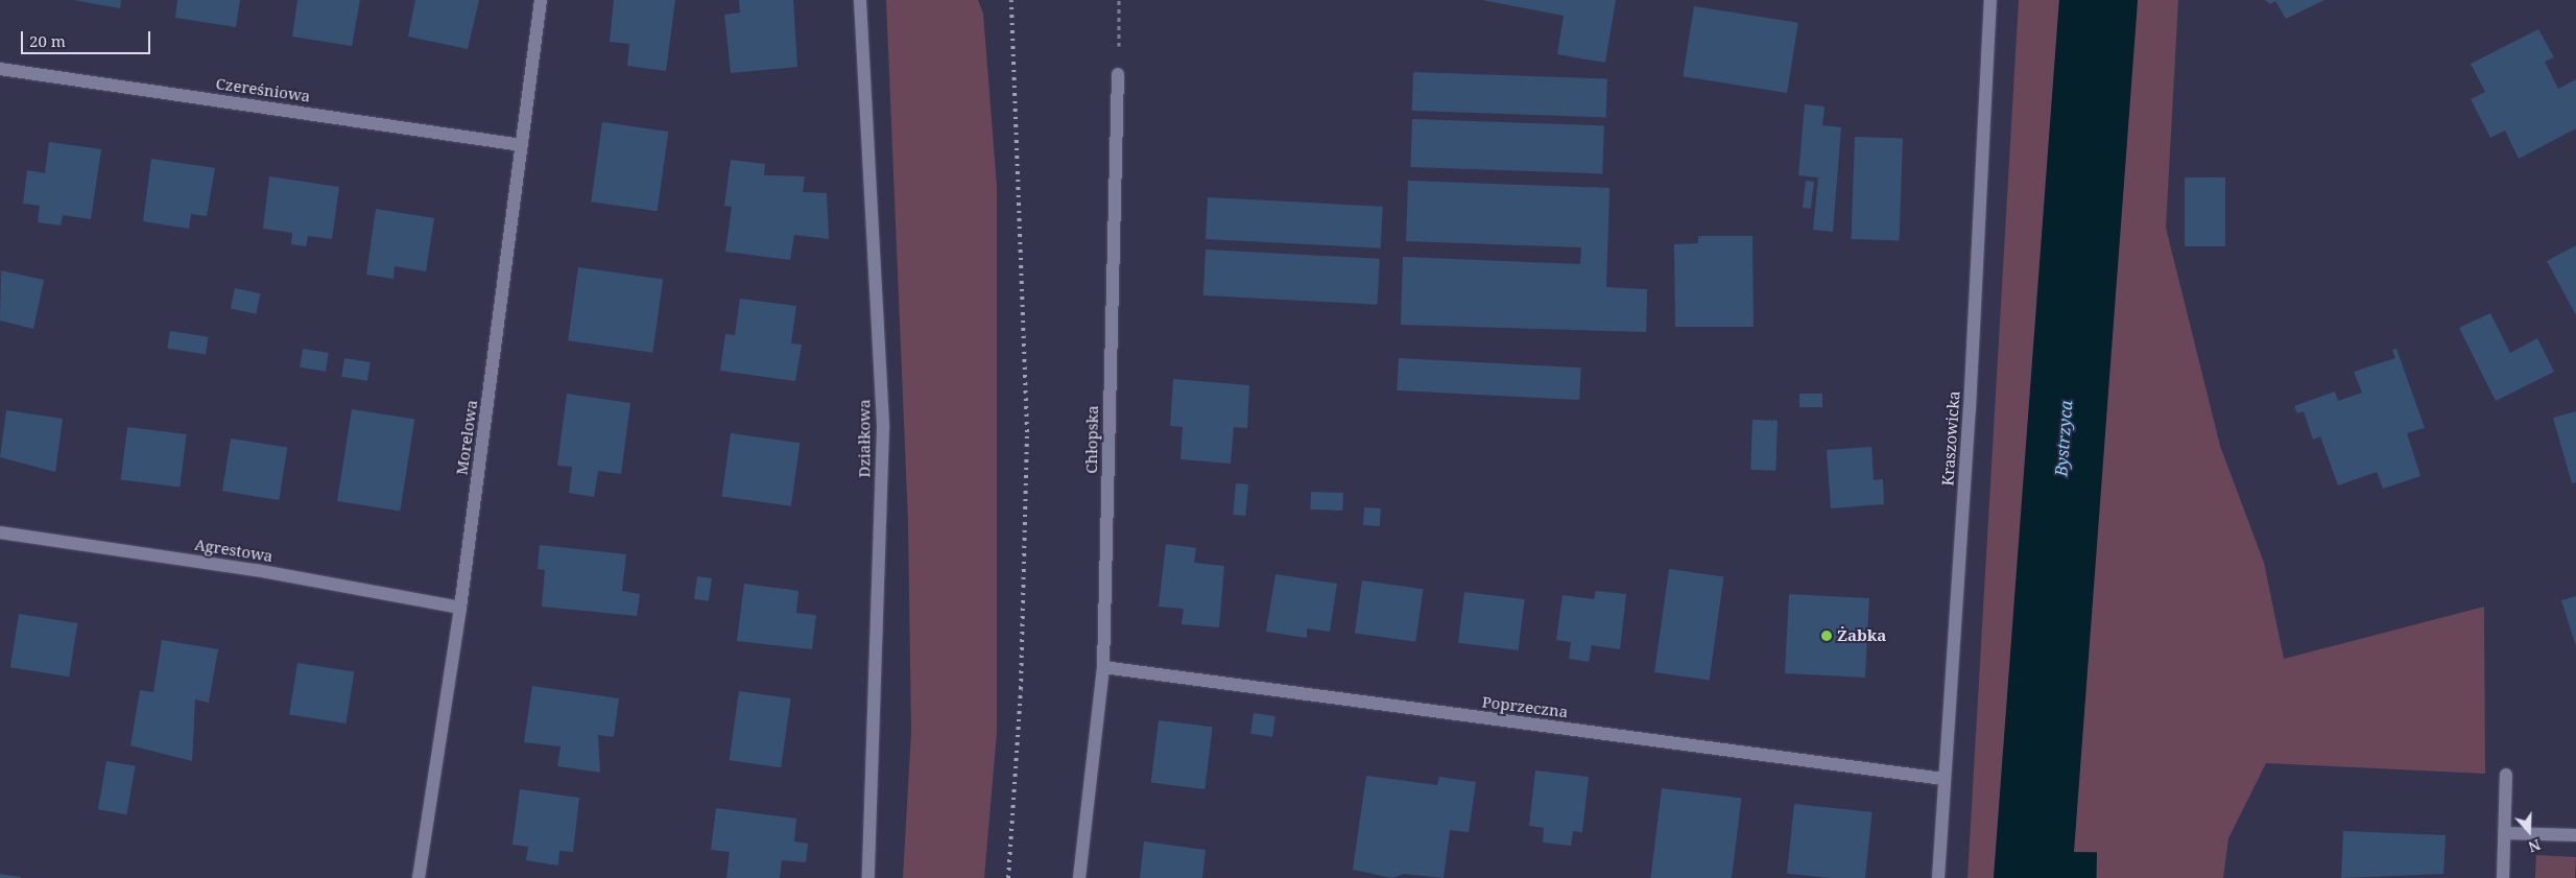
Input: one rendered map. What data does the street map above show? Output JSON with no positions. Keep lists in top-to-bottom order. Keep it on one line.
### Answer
{"streets":{"street":["Czereśniowa","Morelowa","Działkowa","Kraszowicka","Chłopska","Agrestowa","Poprzeczna"]},"crossings":[["Czereśniowa","Morelowa"],["Morelowa","Agrestowa"],["Kraszowicka","Poprzeczna"],["Chłopska","Poprzeczna"]],"water":["Bystrzyca"],"places":["Żabka"],"scale_bar":"20 m","north":"bottom"}
